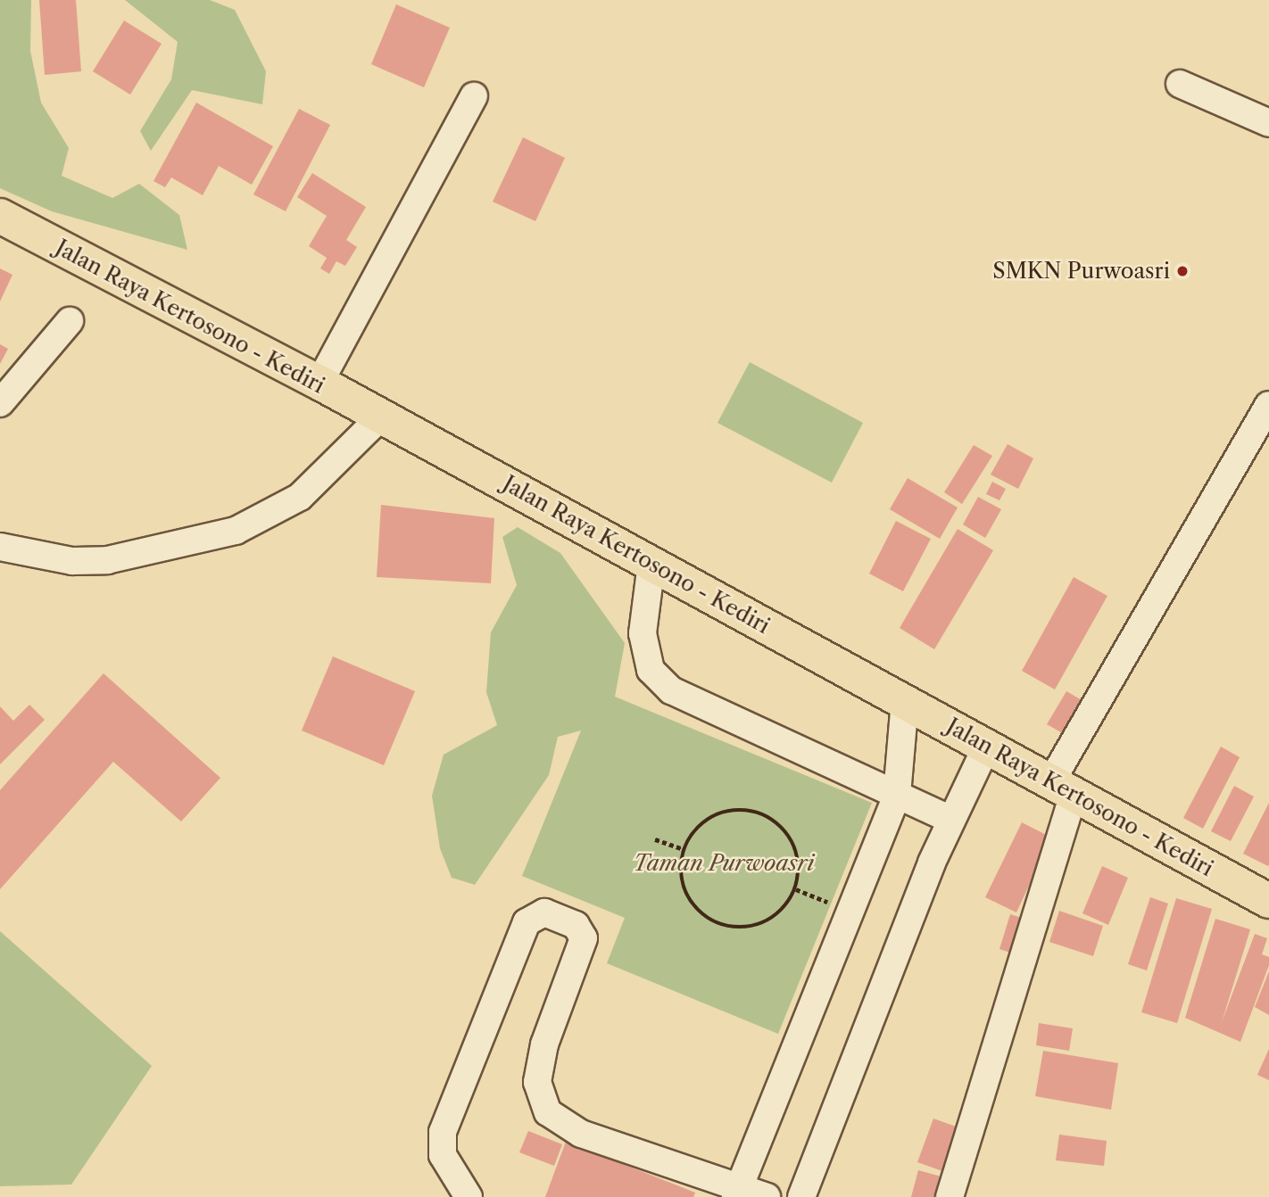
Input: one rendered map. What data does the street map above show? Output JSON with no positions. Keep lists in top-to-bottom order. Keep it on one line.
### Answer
{"streets":{"highway":["Jalan Raya Kertosono - Kediri"]},"parks":["Taman Purwoasri"],"places":["SMKN Purwoasri"]}
